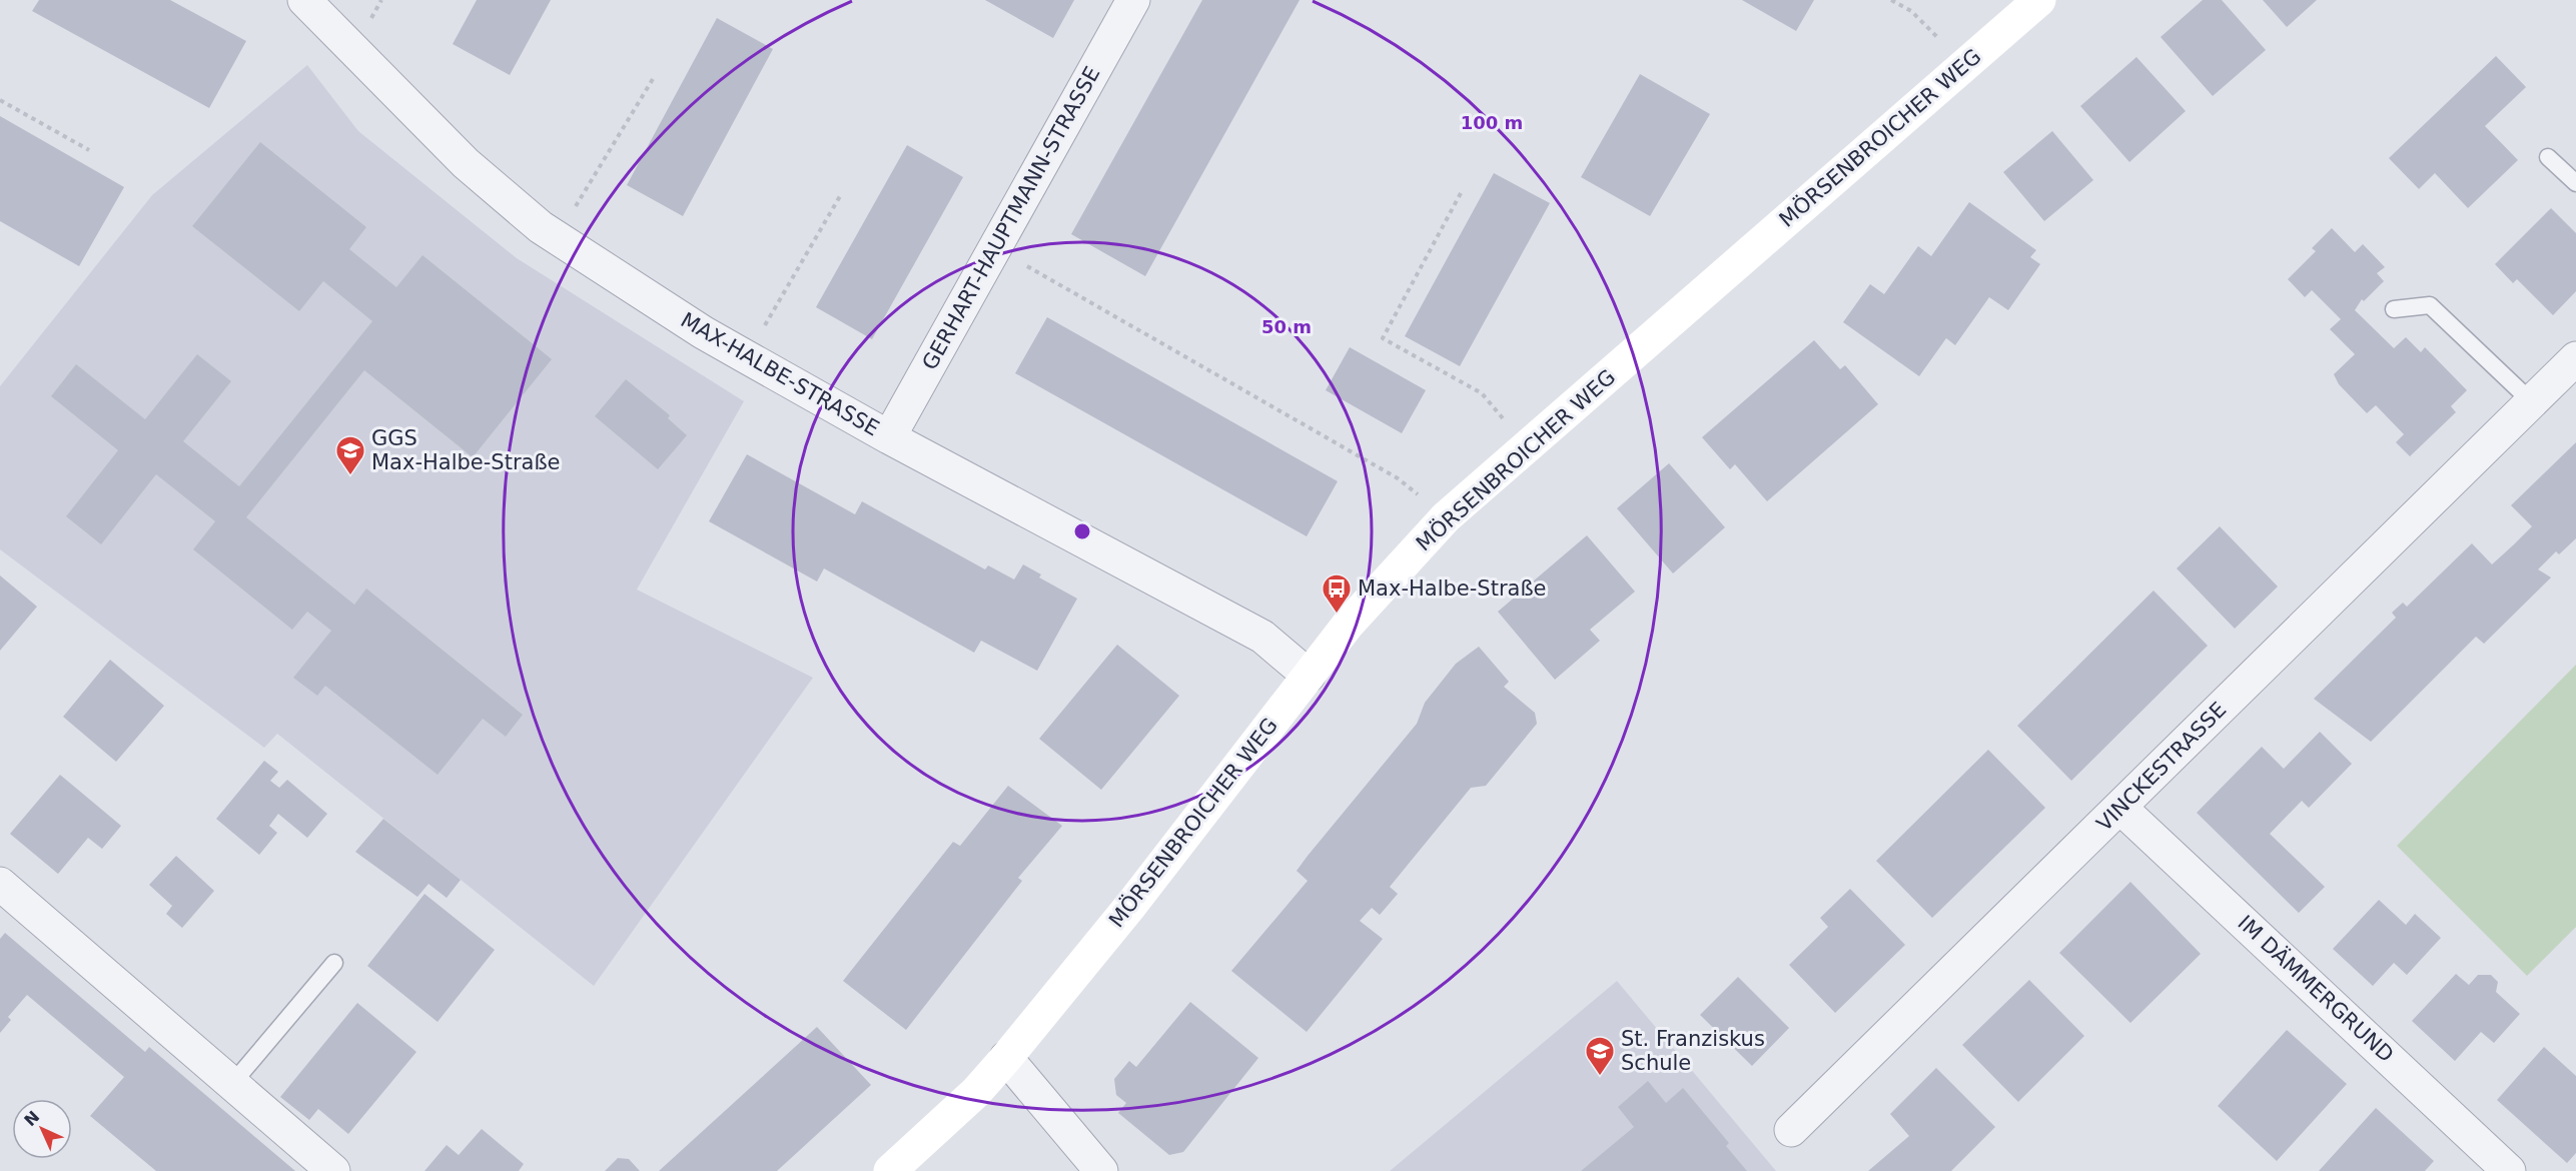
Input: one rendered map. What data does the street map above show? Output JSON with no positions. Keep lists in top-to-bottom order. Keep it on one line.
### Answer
{"streets":{"street":["MÖRSENBROICHER WEG","GERHART-HAUPTMANN-STRASSE","MAX-HALBE-STRASSE","VINCKESTRASSE","IM DÄMMERGRUND"]},"crossings":[["MÖRSENBROICHER WEG","MAX-HALBE-STRASSE"],["GERHART-HAUPTMANN-STRASSE","MAX-HALBE-STRASSE"],["VINCKESTRASSE","IM DÄMMERGRUND"]],"places":{"school or university":["GGS Max-Halbe-Straße","St. Franziskus Schule"],"bus stop":["Max-Halbe-Straße"]},"north":"top left","rings":["100 m","50 m"]}
